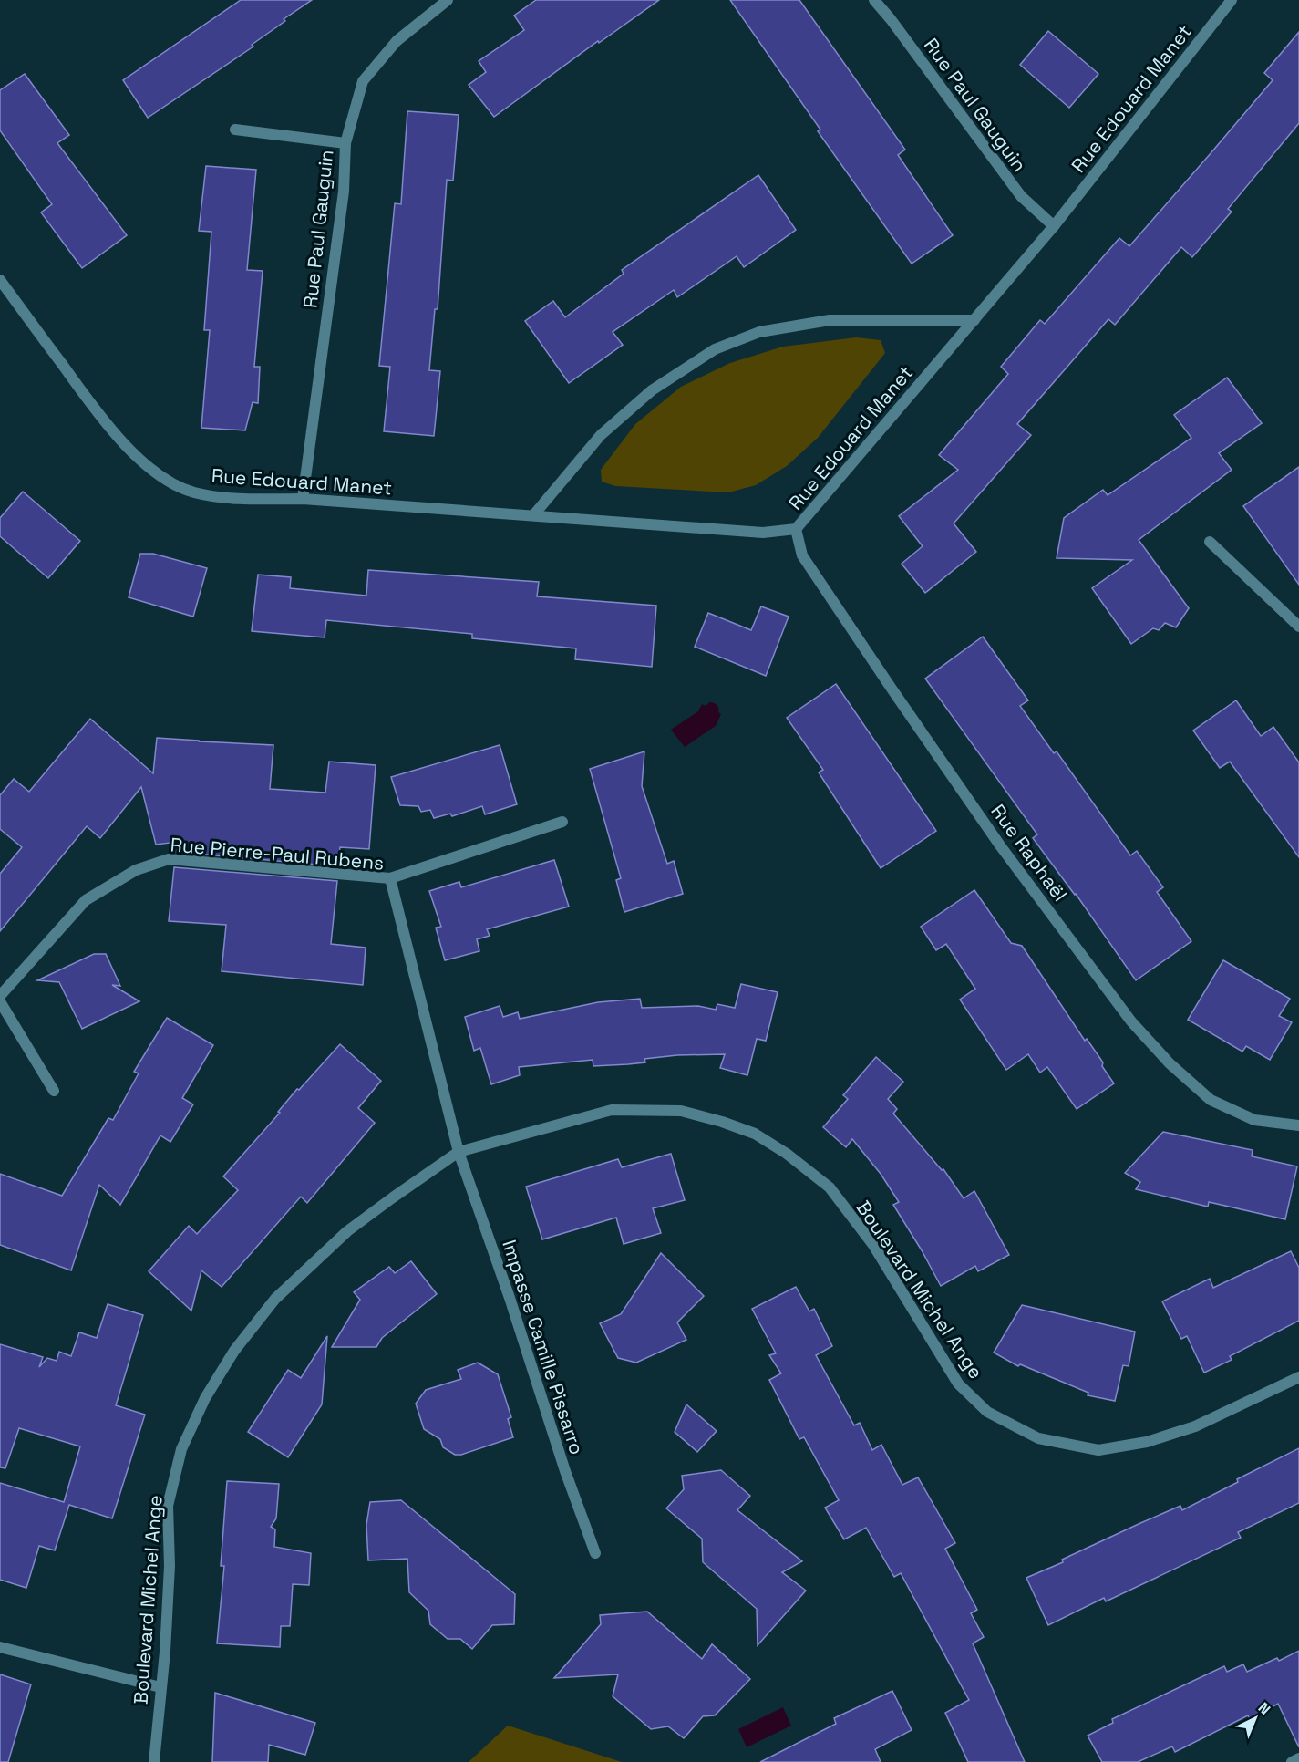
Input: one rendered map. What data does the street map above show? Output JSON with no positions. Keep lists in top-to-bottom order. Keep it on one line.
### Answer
{"streets":{"street":["Rue Edouard Manet","Rue Paul Gauguin","Rue Raphaël","Rue Pierre-Paul Rubens","Boulevard Michel Ange","Impasse Camille Pissarro"]},"crossings":[["Rue Edouard Manet","Rue Paul Gauguin"],["Rue Edouard Manet","Rue Raphaël"],["Rue Pierre-Paul Rubens","Boulevard Michel Ange"],["Rue Pierre-Paul Rubens","Impasse Camille Pissarro"],["Boulevard Michel Ange","Impasse Camille Pissarro"]],"north":"top right"}
